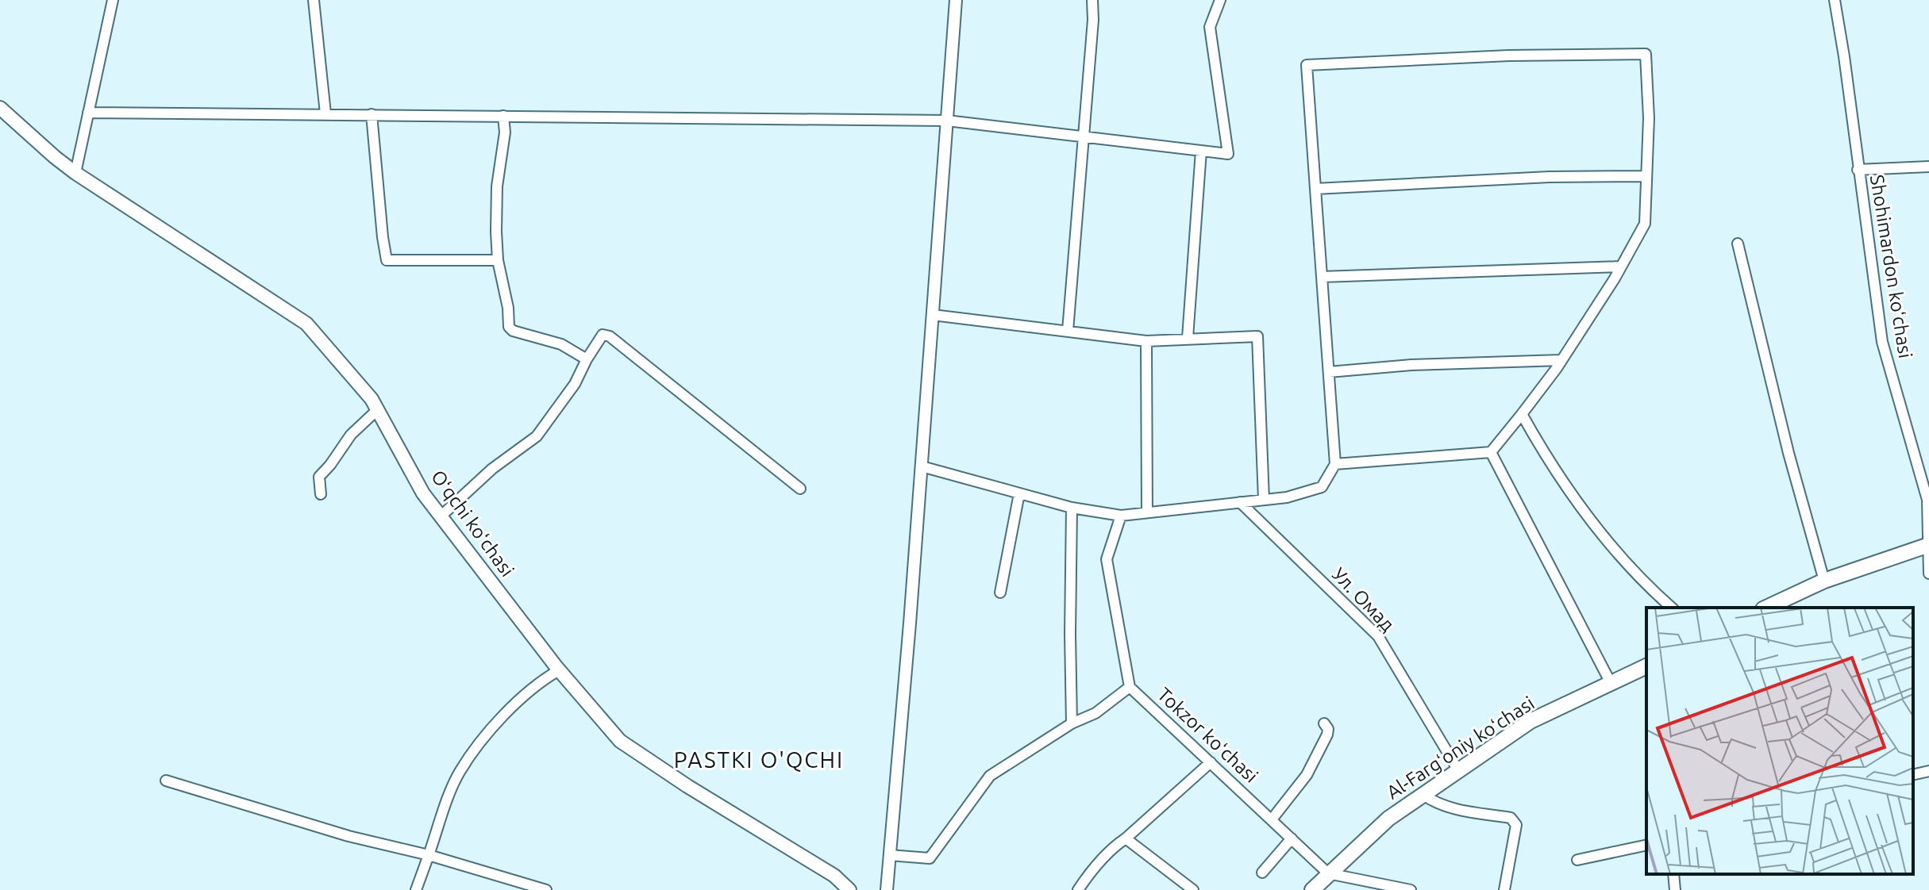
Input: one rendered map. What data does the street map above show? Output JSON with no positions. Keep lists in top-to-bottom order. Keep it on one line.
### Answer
{"streets":{"main road":["Oʻqchi koʻchasi","Al-Fargʻoniy koʻchasi"],"street":["Shohimardon koʻchasi","Ул. Омад","Tokzor koʻchasi"]},"crossings":[["Ул. Омад","Al-Fargʻoniy koʻchasi"],["Tokzor koʻchasi","Al-Fargʻoniy koʻchasi"]],"districts":["PASTKI O'QCHI"]}
